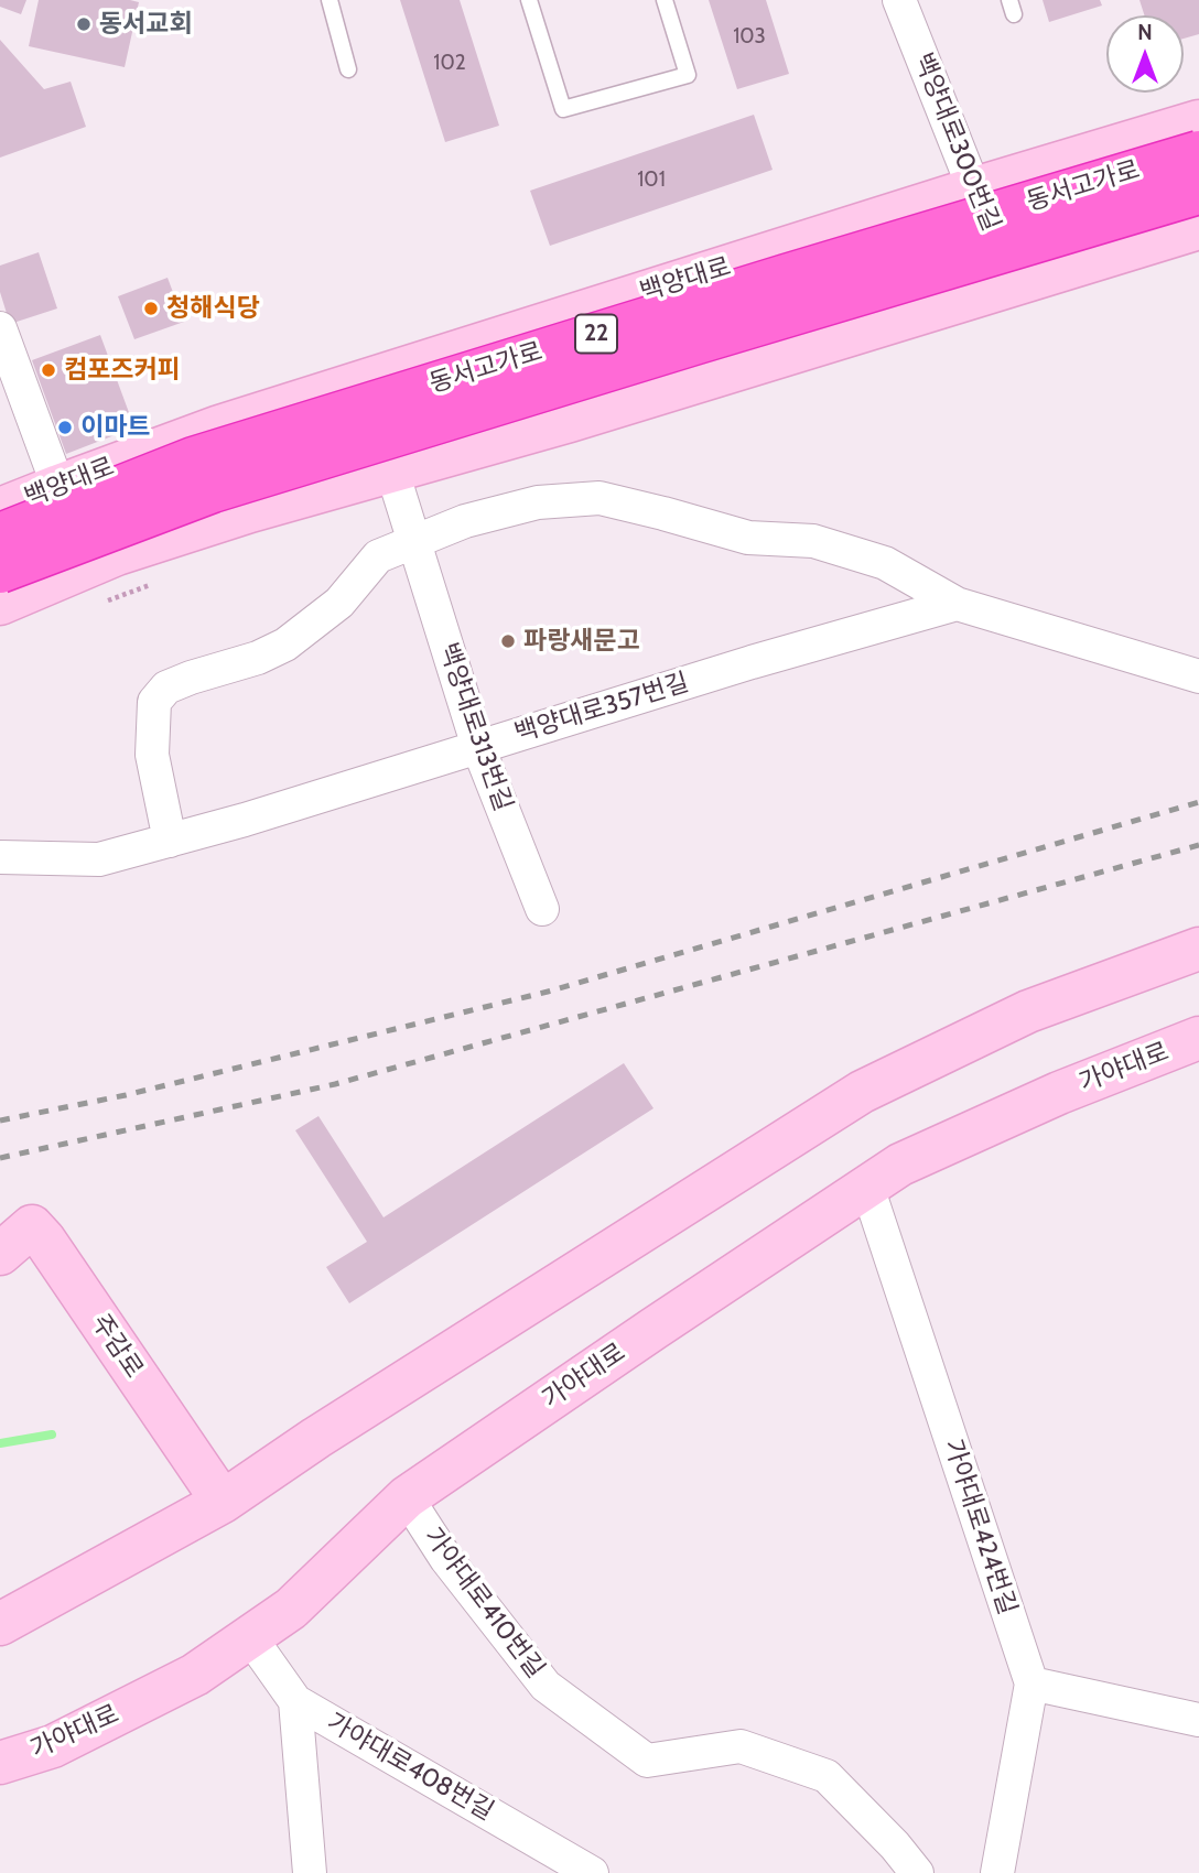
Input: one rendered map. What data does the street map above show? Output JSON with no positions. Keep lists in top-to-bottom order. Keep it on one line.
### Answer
{"streets":{"highway":["동서고가로","22"],"main road":["백양대로","가야대로","주감로"],"street":["백양대로300번길","백양대로357번길","백양대로313번길","가야대로424번길","가야대로410번길","가야대로408번길"]},"crossings":[["백양대로300번길","백양대로"],["백양대로357번길","백양대로313번길"],["가야대로","가야대로424번길"],["가야대로","가야대로410번길"],["가야대로","가야대로408번길"]],"places":["동서교회","청해식당","컴포즈커피","이마트","파랑새문고"],"house_numbers":["103","102","101"],"north":"top"}
